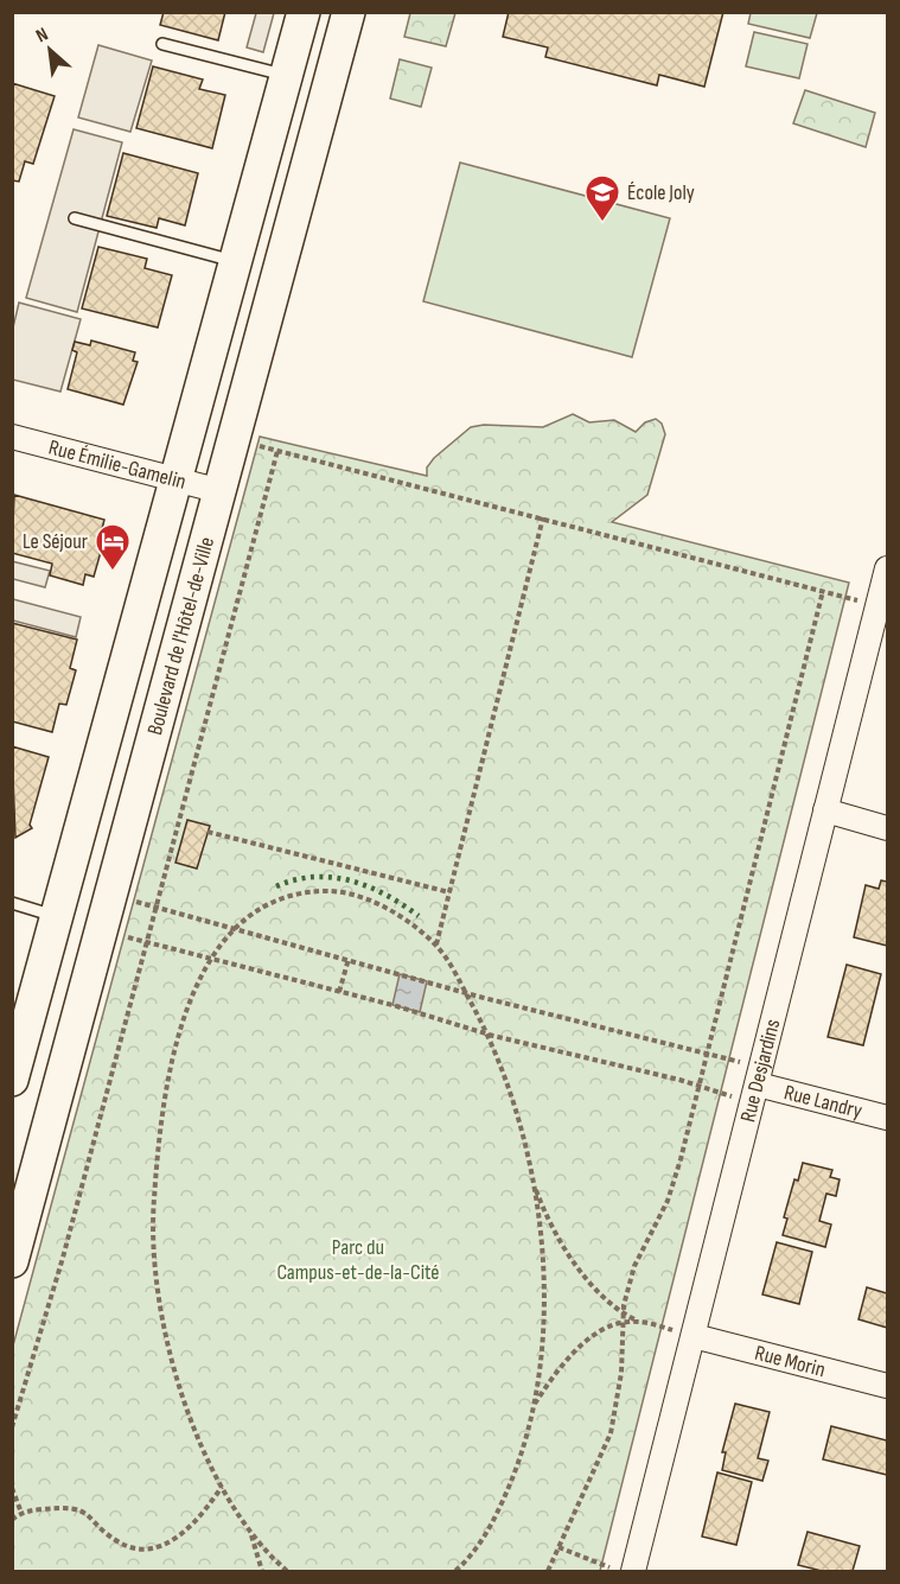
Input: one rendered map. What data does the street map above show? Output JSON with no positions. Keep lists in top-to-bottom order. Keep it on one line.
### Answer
{"streets":{"main road":["Boulevard de l'Hôtel-de-Ville"],"street":["Rue Émilie-Gamelin","Rue Desjardins","Rue Landry","Rue Morin"]},"crossings":[["Rue Émilie-Gamelin","Boulevard de l'Hôtel-de-Ville"],["Rue Desjardins","Rue Landry"],["Rue Desjardins","Rue Morin"]],"parks":["Parc du Campus-et-de-la-Cité"],"places":{"school or university":["École Joly"],"hotel":["Le Séjour"]},"north":"top left"}
